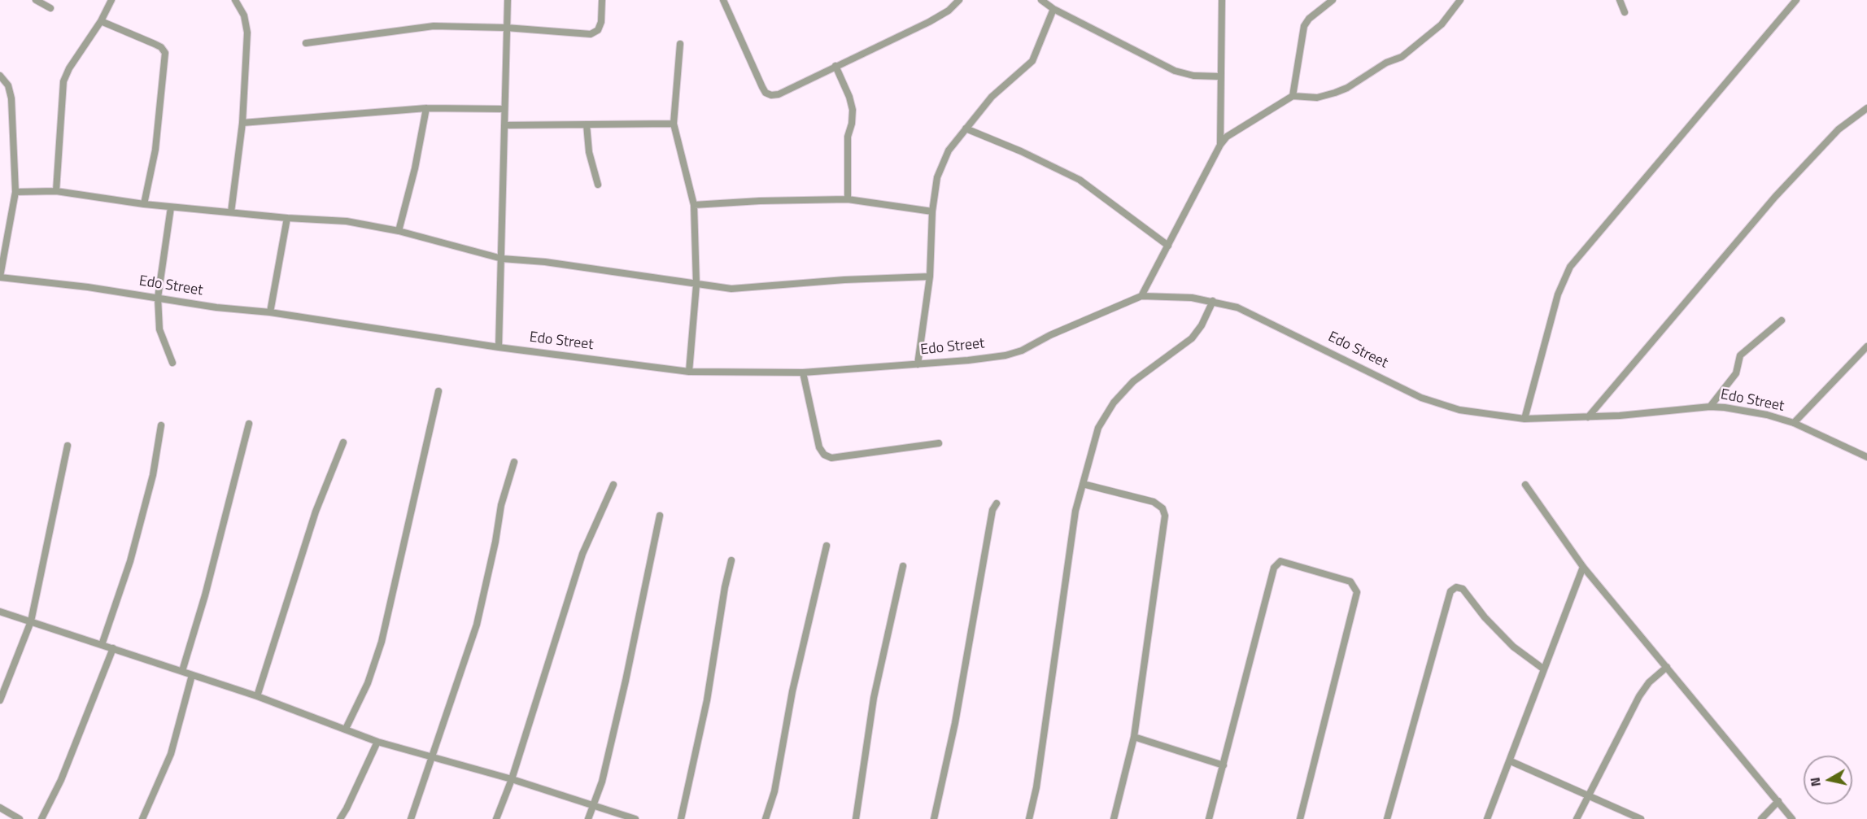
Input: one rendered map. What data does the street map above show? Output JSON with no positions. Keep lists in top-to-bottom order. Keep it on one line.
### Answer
{"streets":{"street":["Edo Street"]},"north":"left"}
